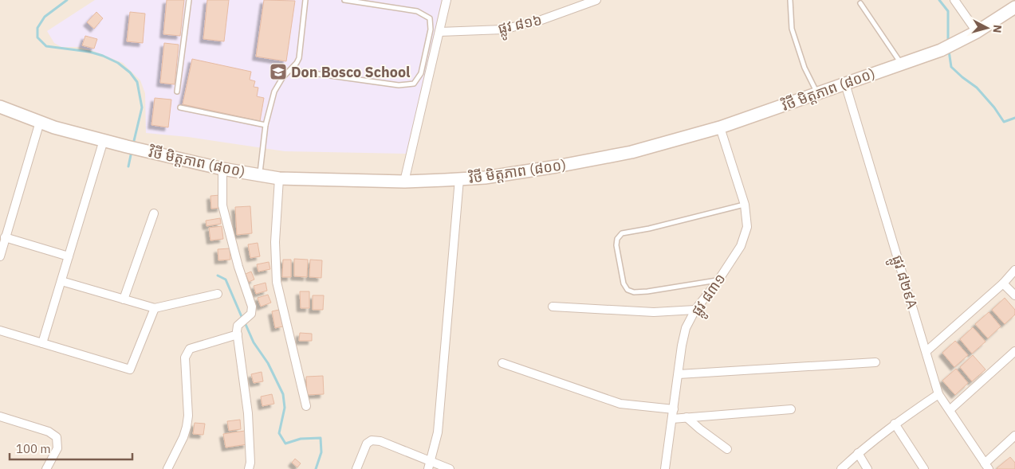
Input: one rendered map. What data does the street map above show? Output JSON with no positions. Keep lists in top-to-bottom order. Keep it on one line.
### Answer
{"streets":{"main road":["វិថី មិត្តភាព (៨០០)"],"street":["ផ្លូវ ៨១៦","ផ្លូវ ៨២៩A","ផ្លូវ ៨៣១"]},"crossings":[["វិថី មិត្តភាព (៨០០)","ផ្លូវ ៨២៩A"],["វិថី មិត្តភាព (៨០០)","ផ្លូវ ៨៣១"]],"places":{"school or university":["Don Bosco School"]},"scale_bar":"100 m","north":"right"}
